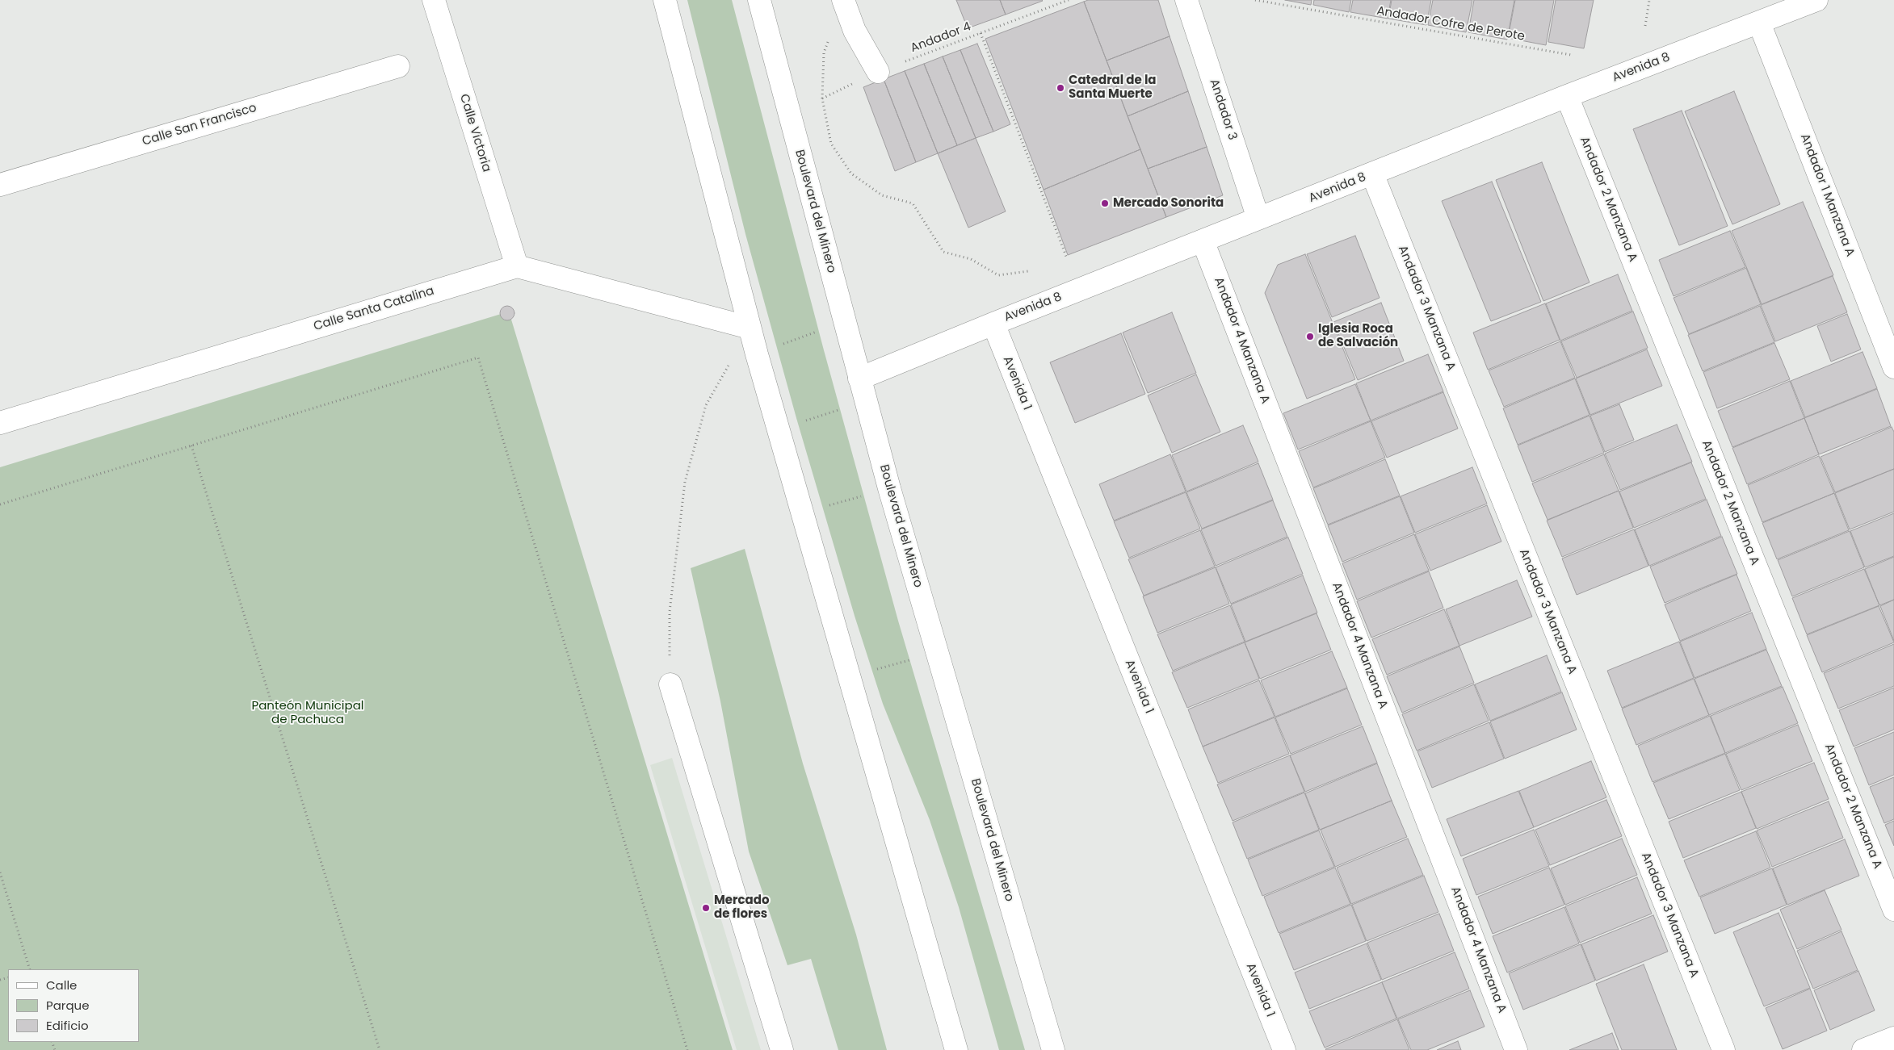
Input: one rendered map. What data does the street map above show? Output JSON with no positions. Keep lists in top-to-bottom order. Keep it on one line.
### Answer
{"streets":{"street":["Avenida 8","Andador 3","Calle San Francisco","Calle Victoria","Andador 1 Manzana A","Andador 2 Manzana A","Boulevard del Minero","Andador 3 Manzana A","Calle Santa Catalina","Andador 4 Manzana A","Avenida 1"],"path":["Andador Cofre de Perote","Andador 4"]},"crossings":[["Avenida 8","Andador 3"],["Avenida 8","Andador 1 Manzana A"],["Avenida 8","Andador 2 Manzana A"],["Avenida 8","Boulevard del Minero"],["Avenida 8","Andador 3 Manzana A"],["Avenida 8","Andador 4 Manzana A"],["Avenida 8","Avenida 1"],["Calle Victoria","Calle Santa Catalina"]],"parks":["Panteón Municipal de Pachuca"],"places":["Catedral de la Santa Muerte","Mercado Sonorita","Iglesia Roca de Salvación","Mercado de flores"],"legend":["Calle","Parque","Edificio"]}
